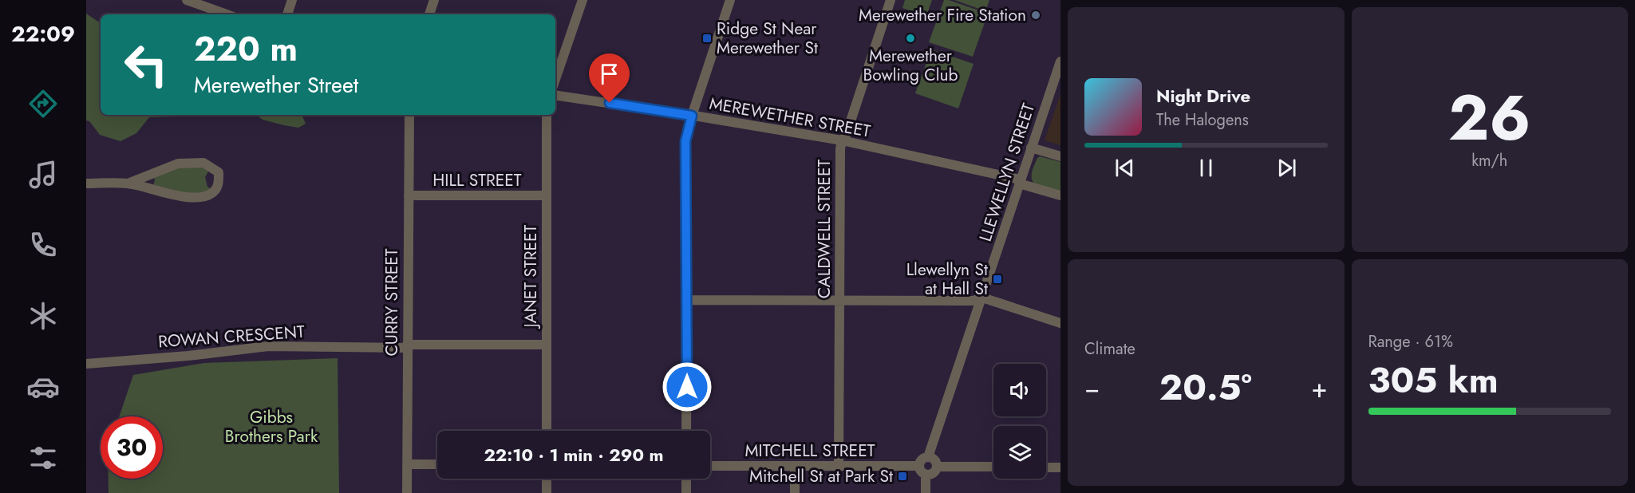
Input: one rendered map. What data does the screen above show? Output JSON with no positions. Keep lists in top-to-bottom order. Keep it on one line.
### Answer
{"streets":{"street":["MEREWETHER STREET","LLEWELLYN STREET","HILL STREET","CALDWELL STREET","JANET STREET","CURRY STREET","ROWAN CRESCENT","MITCHELL STREET"]},"crossings":[["MEREWETHER STREET","LLEWELLYN STREET"],["MEREWETHER STREET","CALDWELL STREET"],["LLEWELLYN STREET","MITCHELL STREET"],["HILL STREET","JANET STREET"],["HILL STREET","CURRY STREET"],["CALDWELL STREET","MITCHELL STREET"],["JANET STREET","ROWAN CRESCENT"],["CURRY STREET","ROWAN CRESCENT"]],"parks":["Gibbs Brothers Park"],"places":{"other":["Merewether Fire Station","Merewether Bowling Club"],"transit":["Ridge St Near Merewether St","Llewellyn St at Hall St","Mitchell St at Park St"]},"page":{"tabs":"22:09","tile":[["26","km/h"],"Climate",["Range · 61%","305 km"]],"turn":["220 m","Merewether Street"],"song":["Night Drive","The Halogens"],"heat":["−","20.5°","+"],"limit":"30","trip":"22:10 · 1 min · 290 m"}}
